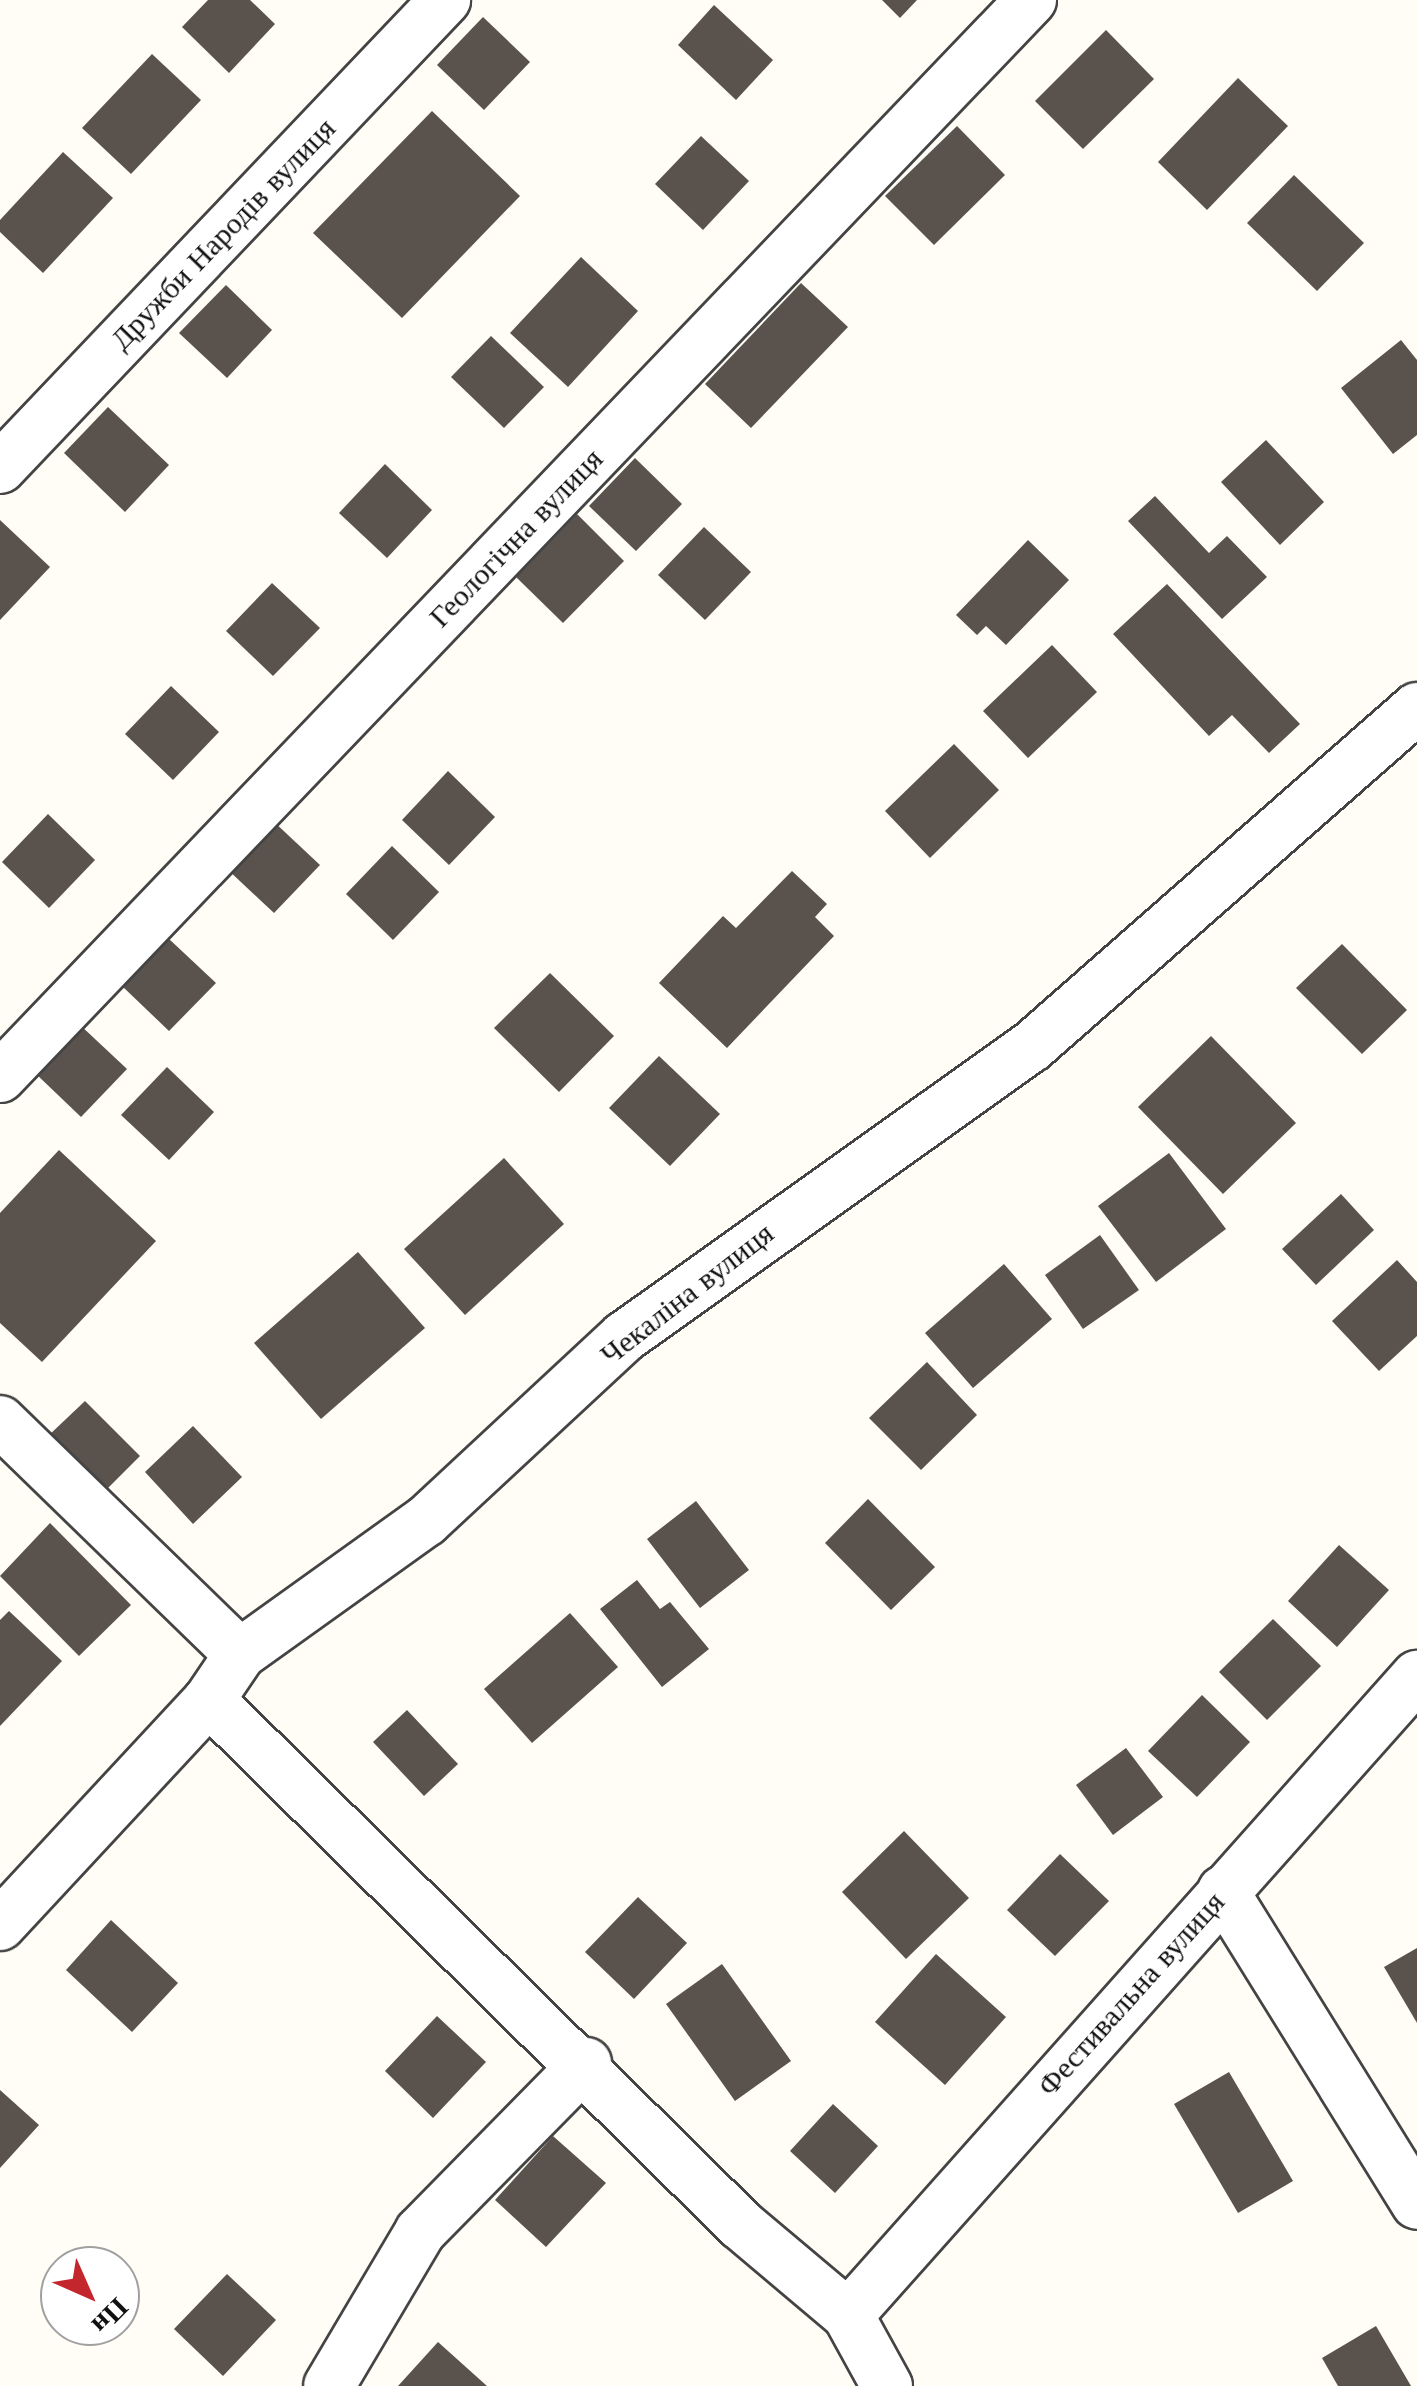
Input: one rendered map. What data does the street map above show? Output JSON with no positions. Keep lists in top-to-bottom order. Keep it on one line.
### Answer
{"streets":{"street":["Дружби Народів вулиця","Геологічна вулиця","Чекаліна вулиця","Фестивальна вулиця"]},"north":"bottom right"}
